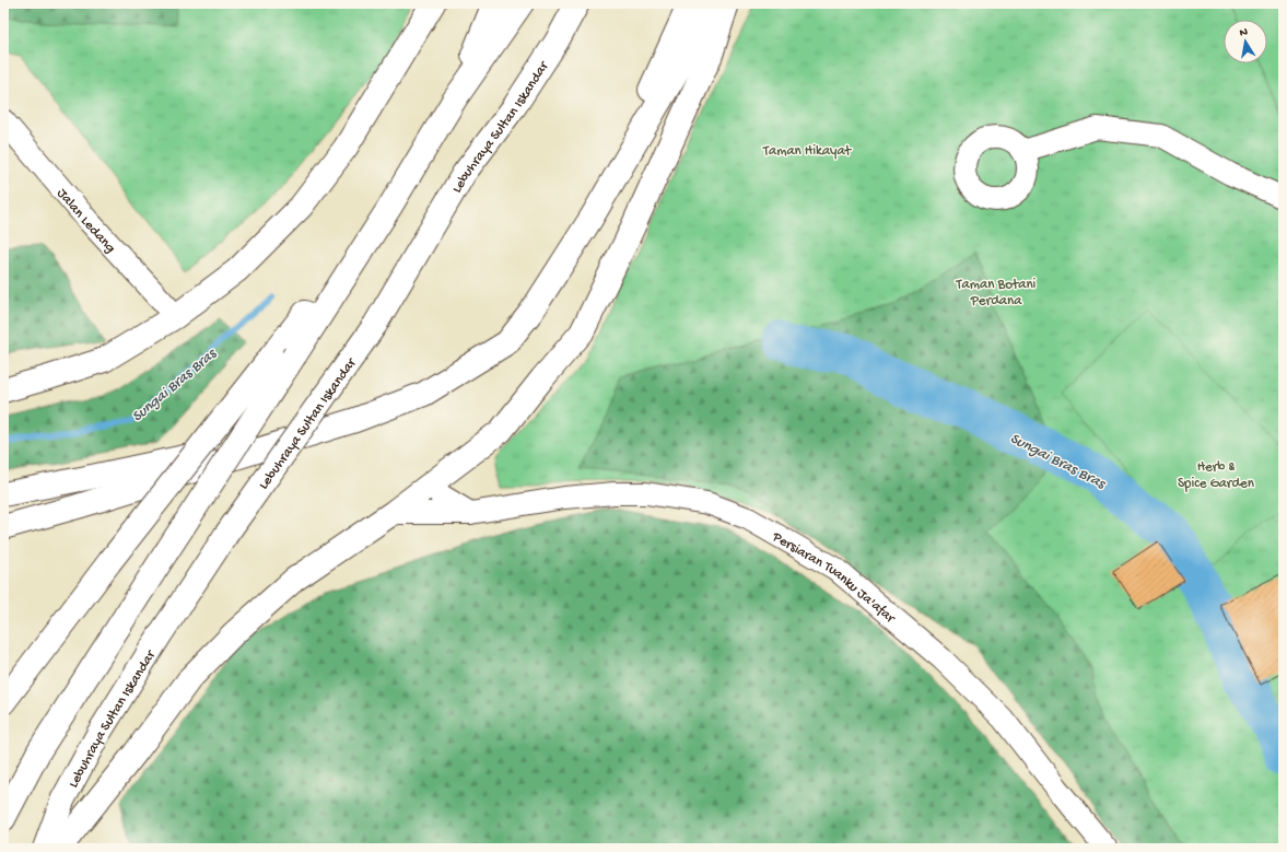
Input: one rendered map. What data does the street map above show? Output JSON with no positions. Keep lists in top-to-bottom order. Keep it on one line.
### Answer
{"streets":{"main road":["Lebuhraya Sultan Iskandar"],"street":["Jalan Ledang","Persiaran Tuanku Ja'afar"]},"water":["Sungai Bras Bras"],"parks":["Taman Hikayat","Taman Botani Perdana","Herb & Spice Garden"],"north":"top"}
